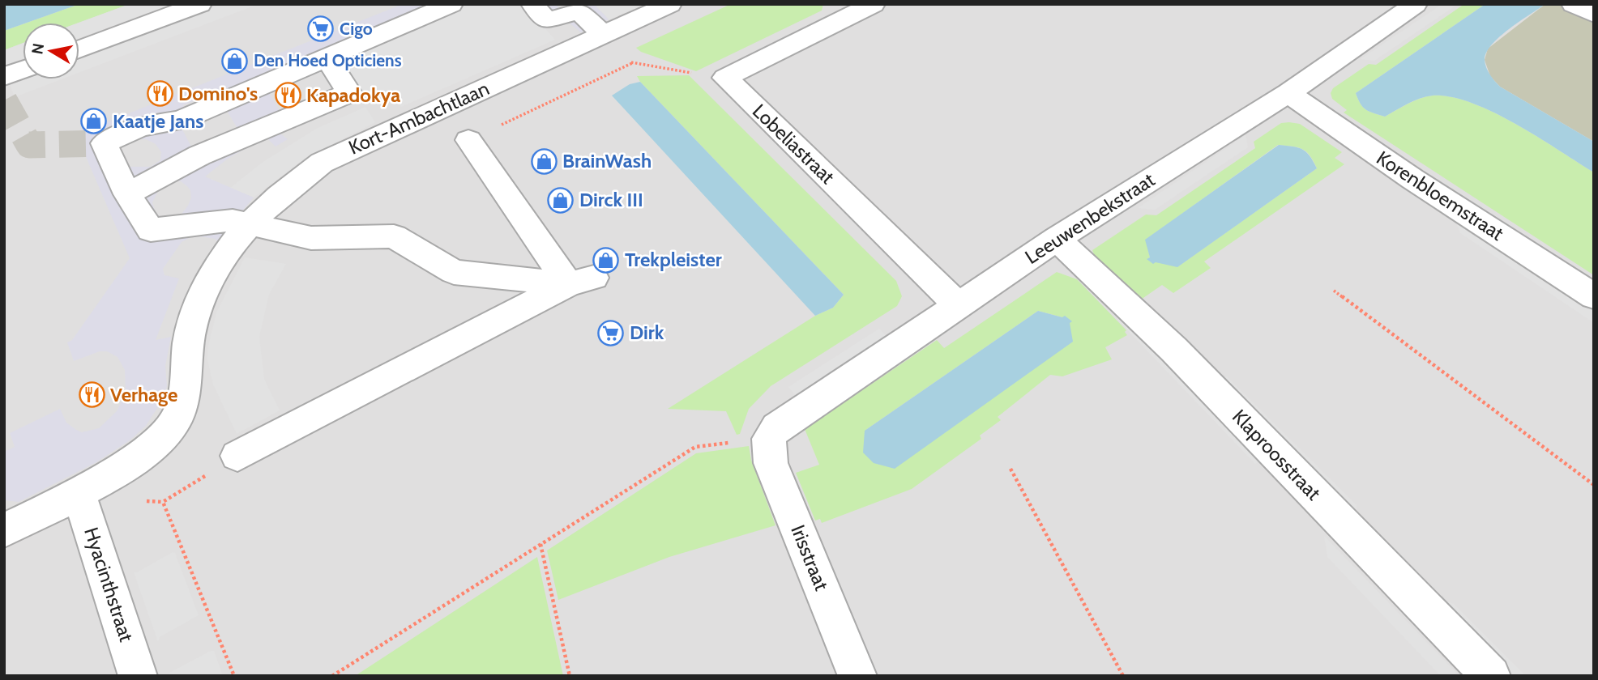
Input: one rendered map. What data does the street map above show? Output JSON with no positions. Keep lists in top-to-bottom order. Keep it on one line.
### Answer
{"streets":{"street":["Kort-Ambachtlaan","Lobeliastraat","Korenbloemstraat","Leeuwenbekstraat","Klaproosstraat","Irisstraat","Hyacinthstraat"]},"crossings":[["Kort-Ambachtlaan","Hyacinthstraat"],["Lobeliastraat","Leeuwenbekstraat"],["Korenbloemstraat","Leeuwenbekstraat"],["Leeuwenbekstraat","Klaproosstraat"],["Leeuwenbekstraat","Irisstraat"]],"places":{"supermarket":["Cigo","Dirk"],"shop":["Den Hoed Opticiens","Kaatje Jans","BrainWash","Dirck III","Trekpleister"],"restaurant":["Domino's","Kapadokya","Verhage"]},"north":"left"}
